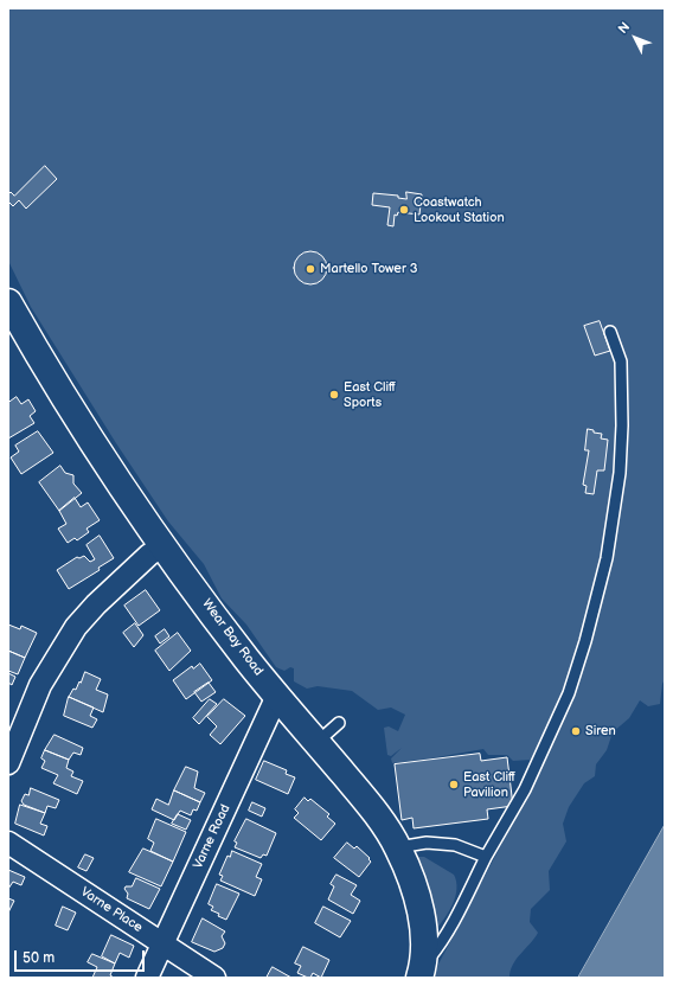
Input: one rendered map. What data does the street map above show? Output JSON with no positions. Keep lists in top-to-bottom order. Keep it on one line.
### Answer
{"streets":{"street":["Wear Bay Road","Varne Road","Varne Place"]},"crossings":[["Wear Bay Road","Varne Road"],["Varne Road","Varne Place"]],"places":["Coastwatch Lookout Station","Martello Tower 3","East Cliff Sports","Siren","East Cliff Pavilion"],"scale_bar":"50 m","north":"top left"}
